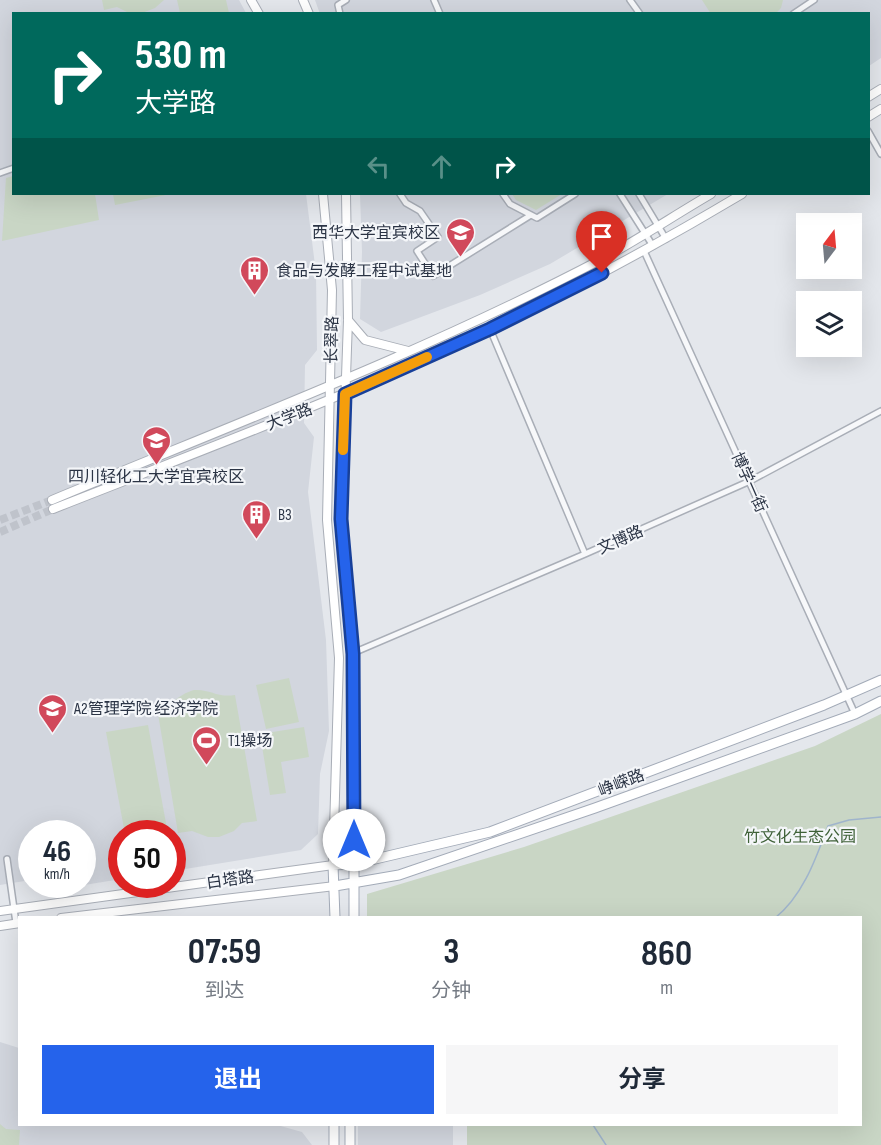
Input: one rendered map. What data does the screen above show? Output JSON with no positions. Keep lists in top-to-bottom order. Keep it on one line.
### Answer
{"streets":{"main road":["长翠路","大学路","峥嵘路","白塔路"],"street":["博学一街","文博路"]},"crossings":[["长翠路","大学路"],["长翠路","文博路"],["长翠路","峥嵘路"],["长翠路","白塔路"],["大学路","博学一街"],["博学一街","文博路"],["博学一街","峥嵘路"],["峥嵘路","白塔路"]],"parks":["竹文化生态公园"],"places":{"school or university":["西华大学宜宾校区","四川轻化工大学宜宾校区","A2管理学院 经济学院"],"building":["食品与发酵工程中试基地","B3"],"sports":["T1操场"]},"north":"top","page":{"turn":["530 m","大学路"],"speed":"46 km/h","limit":"50","eta":["07:59","到达","3","分钟","860","m"],"buttons":["退出","分享"]}}
